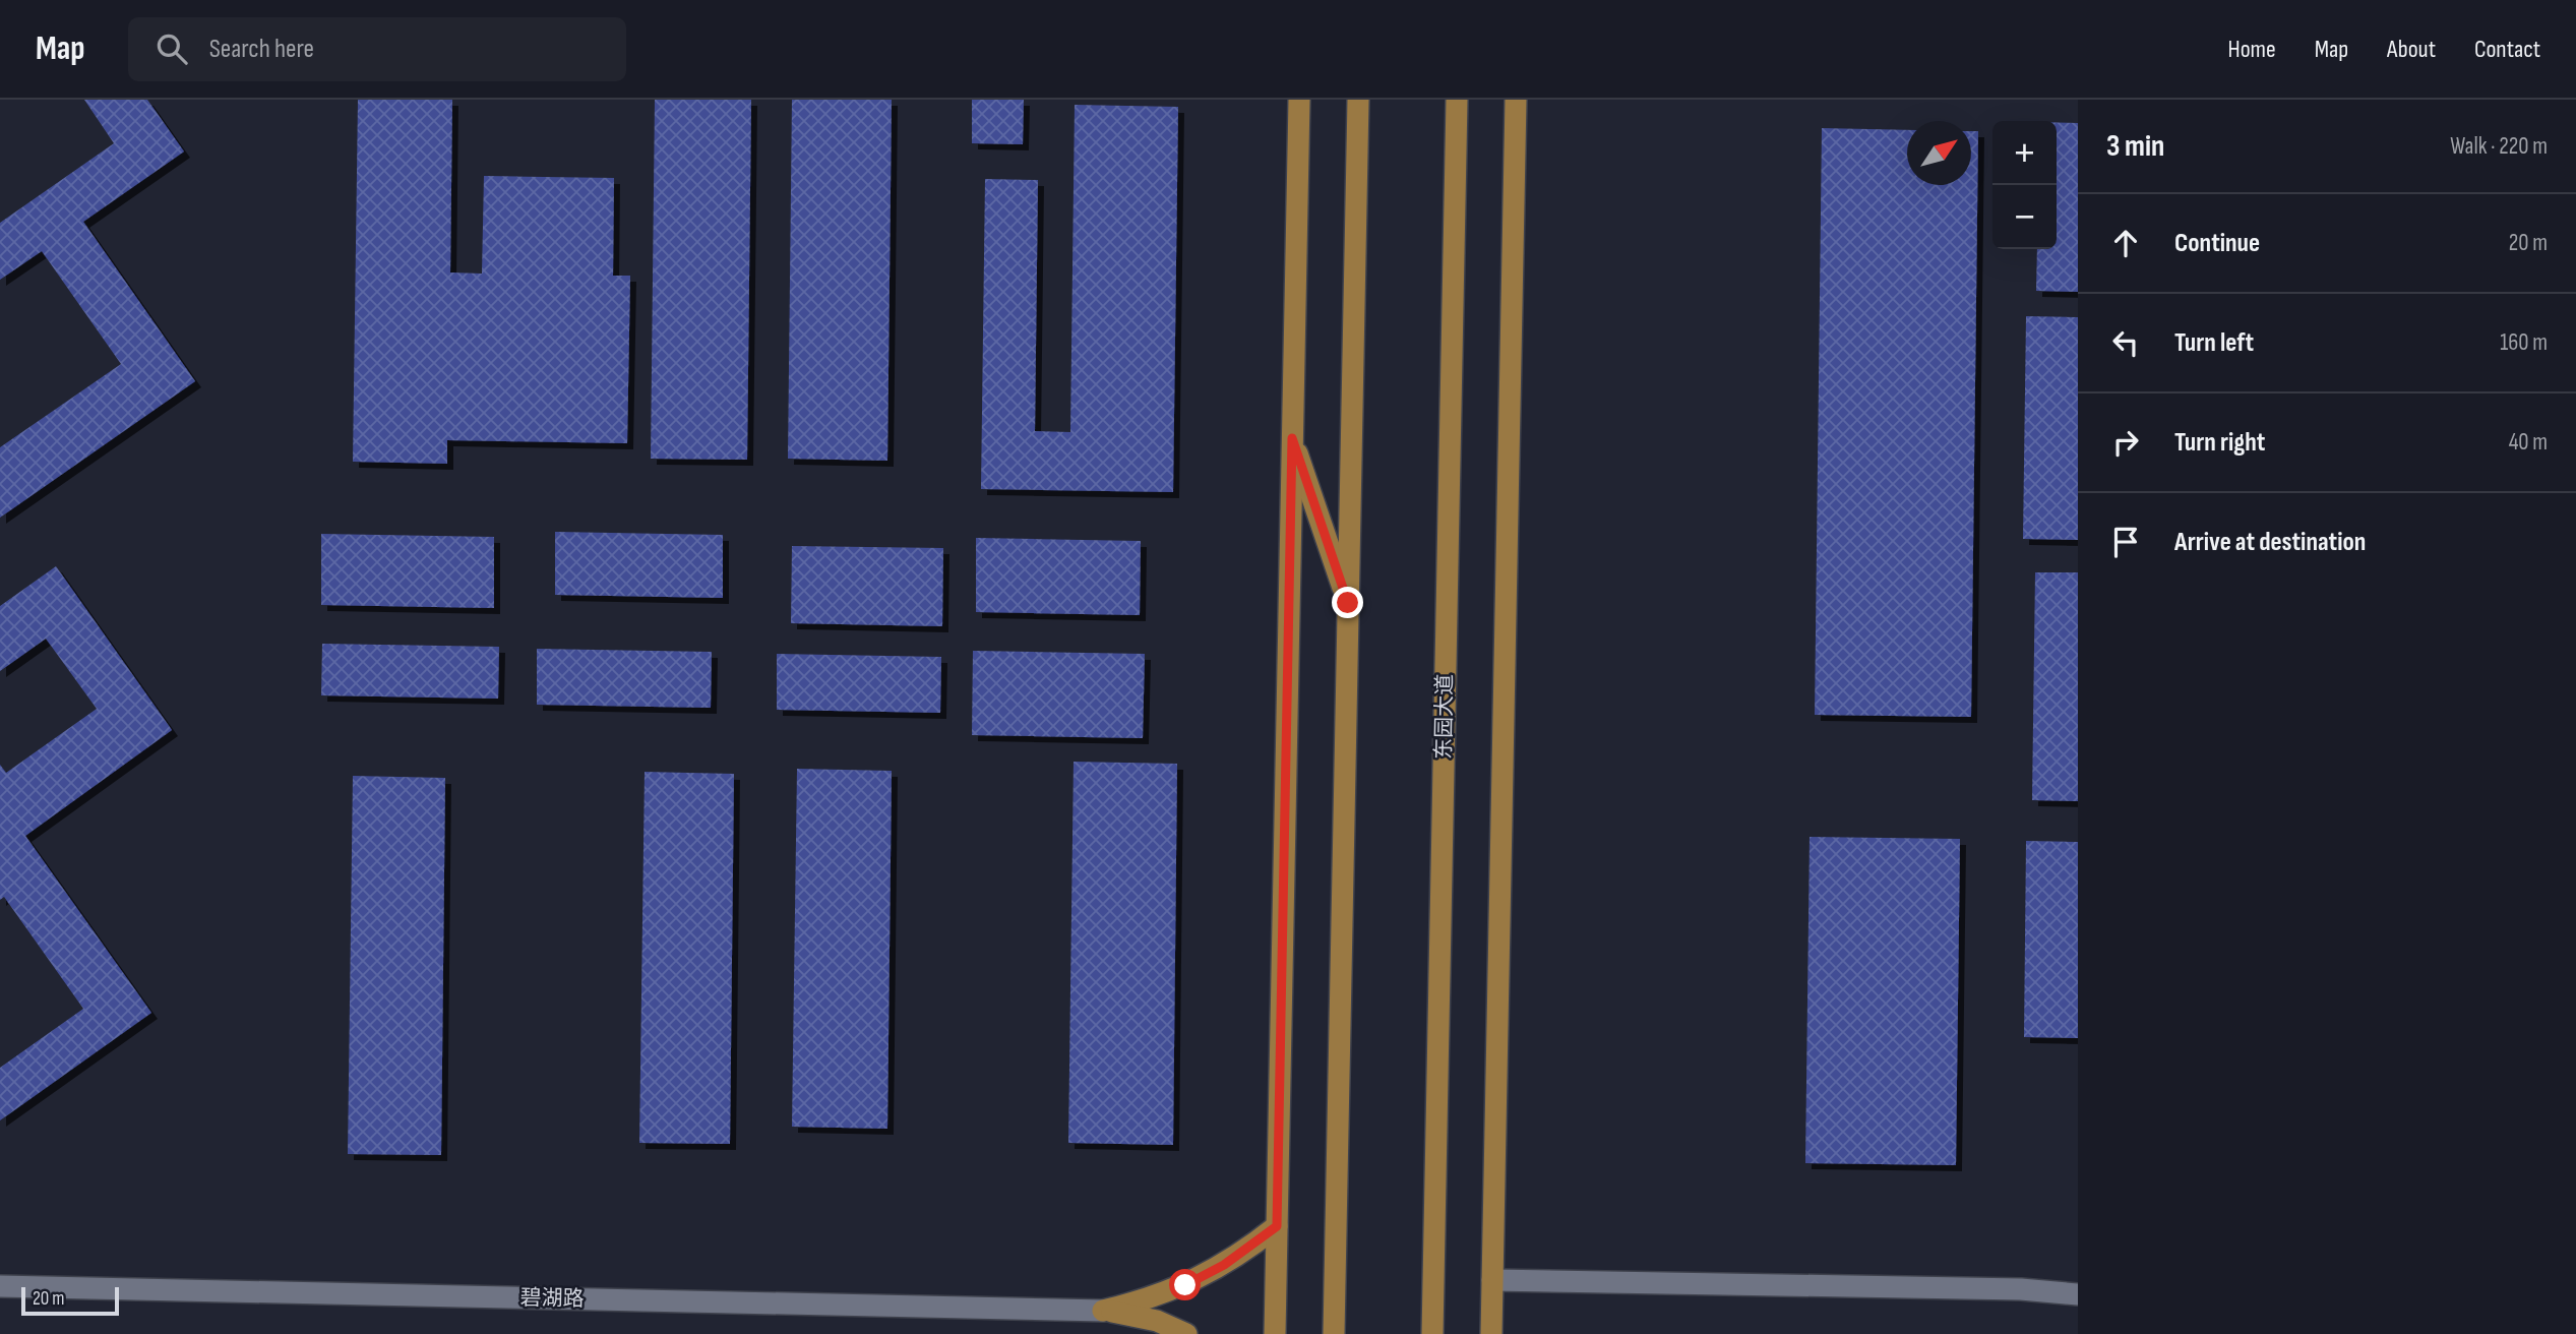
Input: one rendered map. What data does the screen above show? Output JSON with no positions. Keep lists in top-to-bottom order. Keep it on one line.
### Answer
{"streets":{"main road":["东园大道"],"street":["碧湖路"]},"scale_bar":"20 m","north":"top right","page":{"header":"Map","search":"Search here","nav":["Home","Map","About","Contact"],"heading":["3 min","Walk · 220 m"],"map_buttons":["+","−"],"list":[["Continue","20 m"],["Turn left","160 m"],["Turn right","40 m"],"Arrive at destination"],"scale":"20 m"}}
